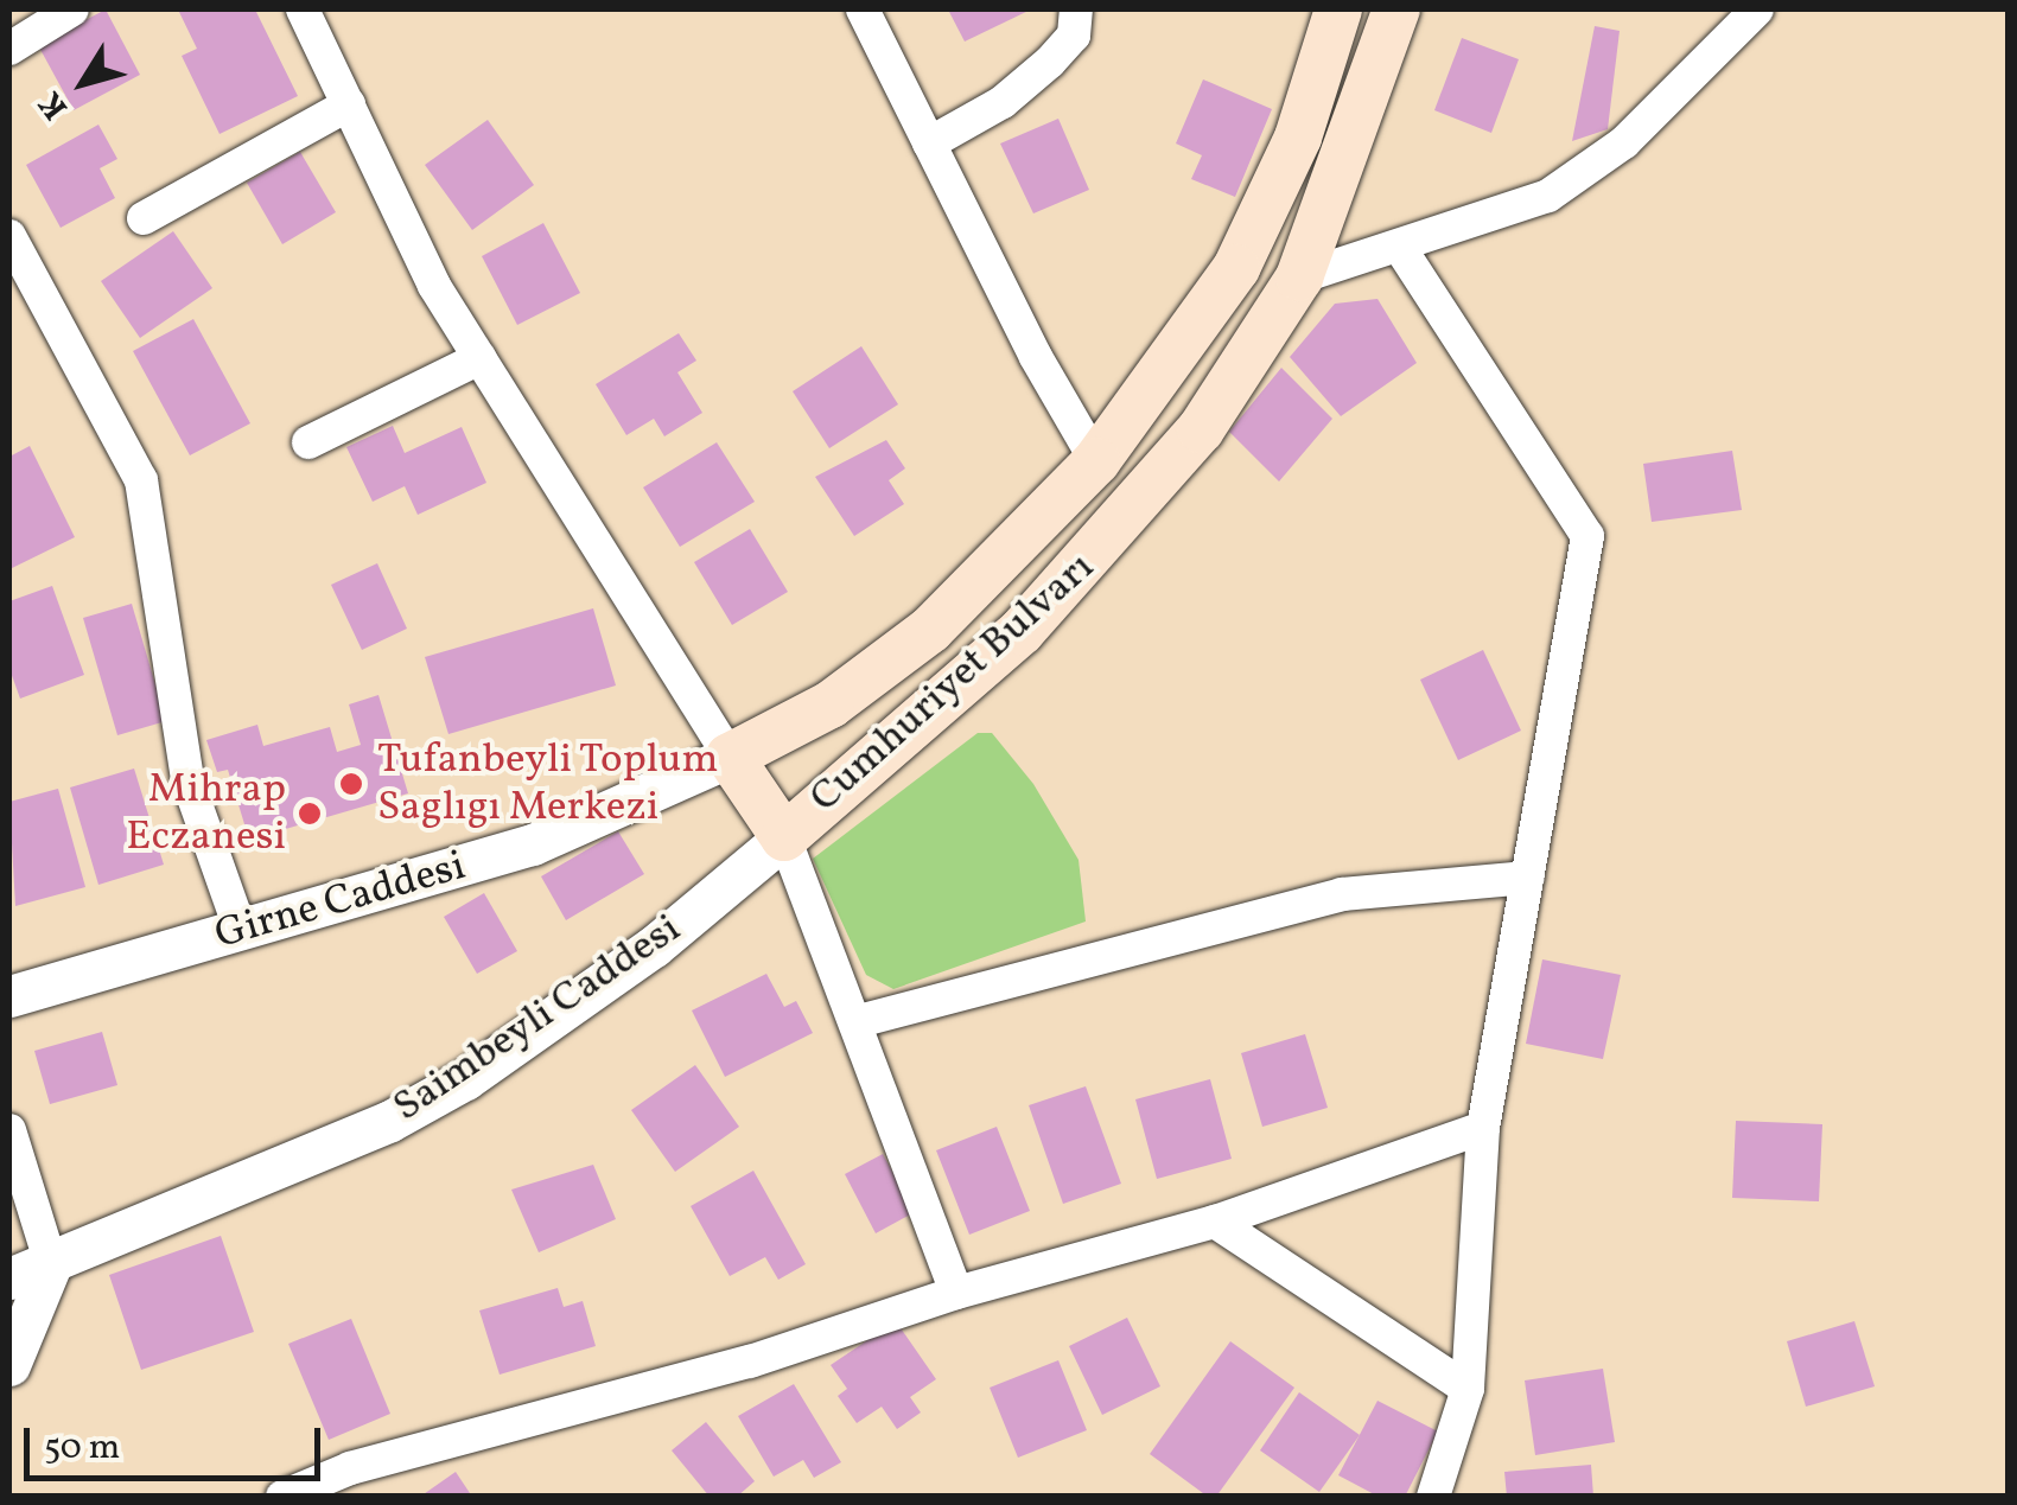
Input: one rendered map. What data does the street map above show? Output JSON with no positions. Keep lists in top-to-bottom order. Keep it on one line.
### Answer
{"streets":{"main road":["Cumhuriyet Bulvarı"],"street":["Girne Caddesi","Saimbeyli Caddesi"]},"crossings":[["Cumhuriyet Bulvarı","Girne Caddesi"],["Cumhuriyet Bulvarı","Saimbeyli Caddesi"]],"places":["Tufanbeyli Toplum Saglıgı Merkezi","Mihrap Eczanesi"],"scale_bar":"50 m","north":"bottom left"}
